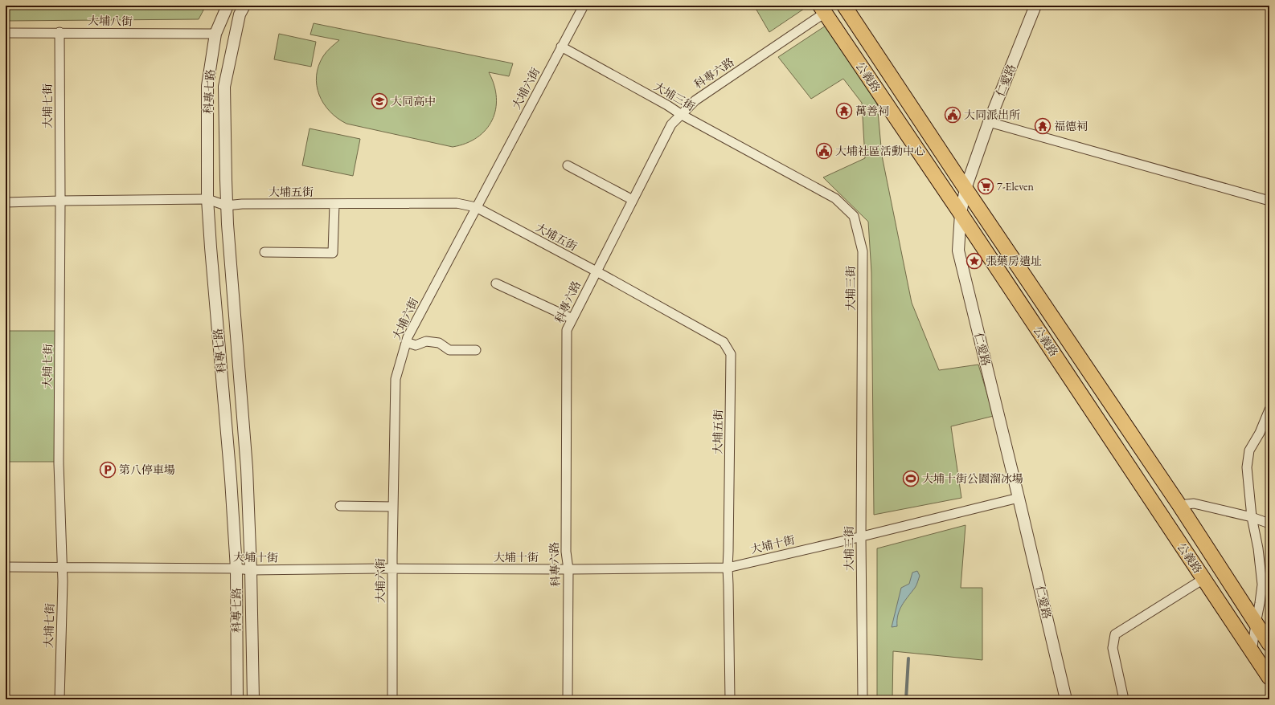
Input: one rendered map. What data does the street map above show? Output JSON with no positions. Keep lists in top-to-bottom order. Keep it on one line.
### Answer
{"streets":{"main road":["公義路"],"street":["大埔八街","科專六路","仁愛路","大埔六街","科專七路","大埔三街","大埔七街","大埔五街","大埔十街"]},"crossings":[["大埔八街","科專七路"],["大埔八街","大埔七街"],["科專六路","公義路"],["科專六路","大埔三街"],["科專六路","大埔五街"],["科專六路","大埔十街"],["公義路","仁愛路"],["仁愛路","大埔十街"],["大埔六街","大埔三街"],["大埔六街","大埔五街"],["大埔六街","大埔十街"],["科專七路","大埔五街"],["科專七路","大埔十街"],["大埔三街","大埔十街"],["大埔七街","大埔五街"],["大埔七街","大埔十街"],["大埔五街","大埔十街"]],"places":{"school or university":["大同高中"],"temple":["萬善祠","福德祠"],"public building":["大同派出所","大埔社區活動中心"],"supermarket":["7-Eleven"],"place":["張藥房遺址"],"parking":["第八停車場"],"sports":["大埔十街公園溜冰場"]}}
